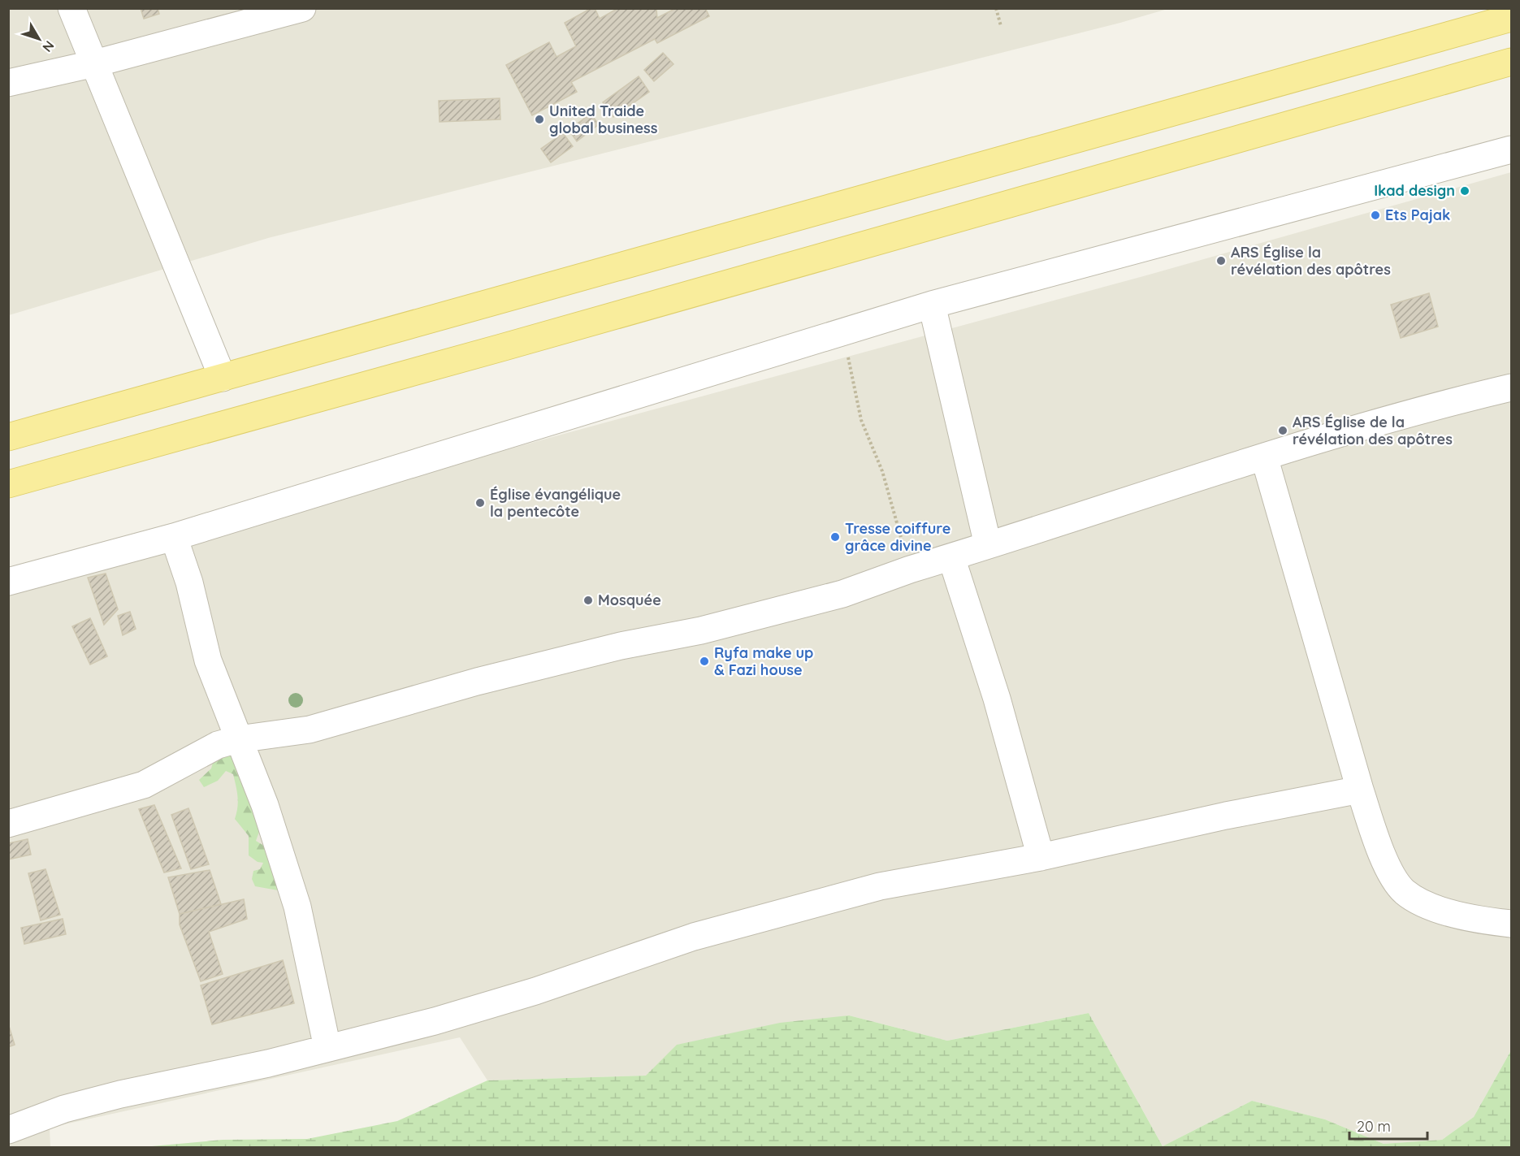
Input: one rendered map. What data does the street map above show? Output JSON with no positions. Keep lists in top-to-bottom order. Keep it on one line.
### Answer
{"places":["United Traide global business","Ikad design","Ets Pajak","ARS Église la révélation des apôtres","ARS Église de la révélation des apôtres","Église évangélique la pentecôte","Tresse coiffure grâce divine","Mosquée","Ryfa make up & Fazi house"],"scale_bar":"20 m","north":"bottom right"}
